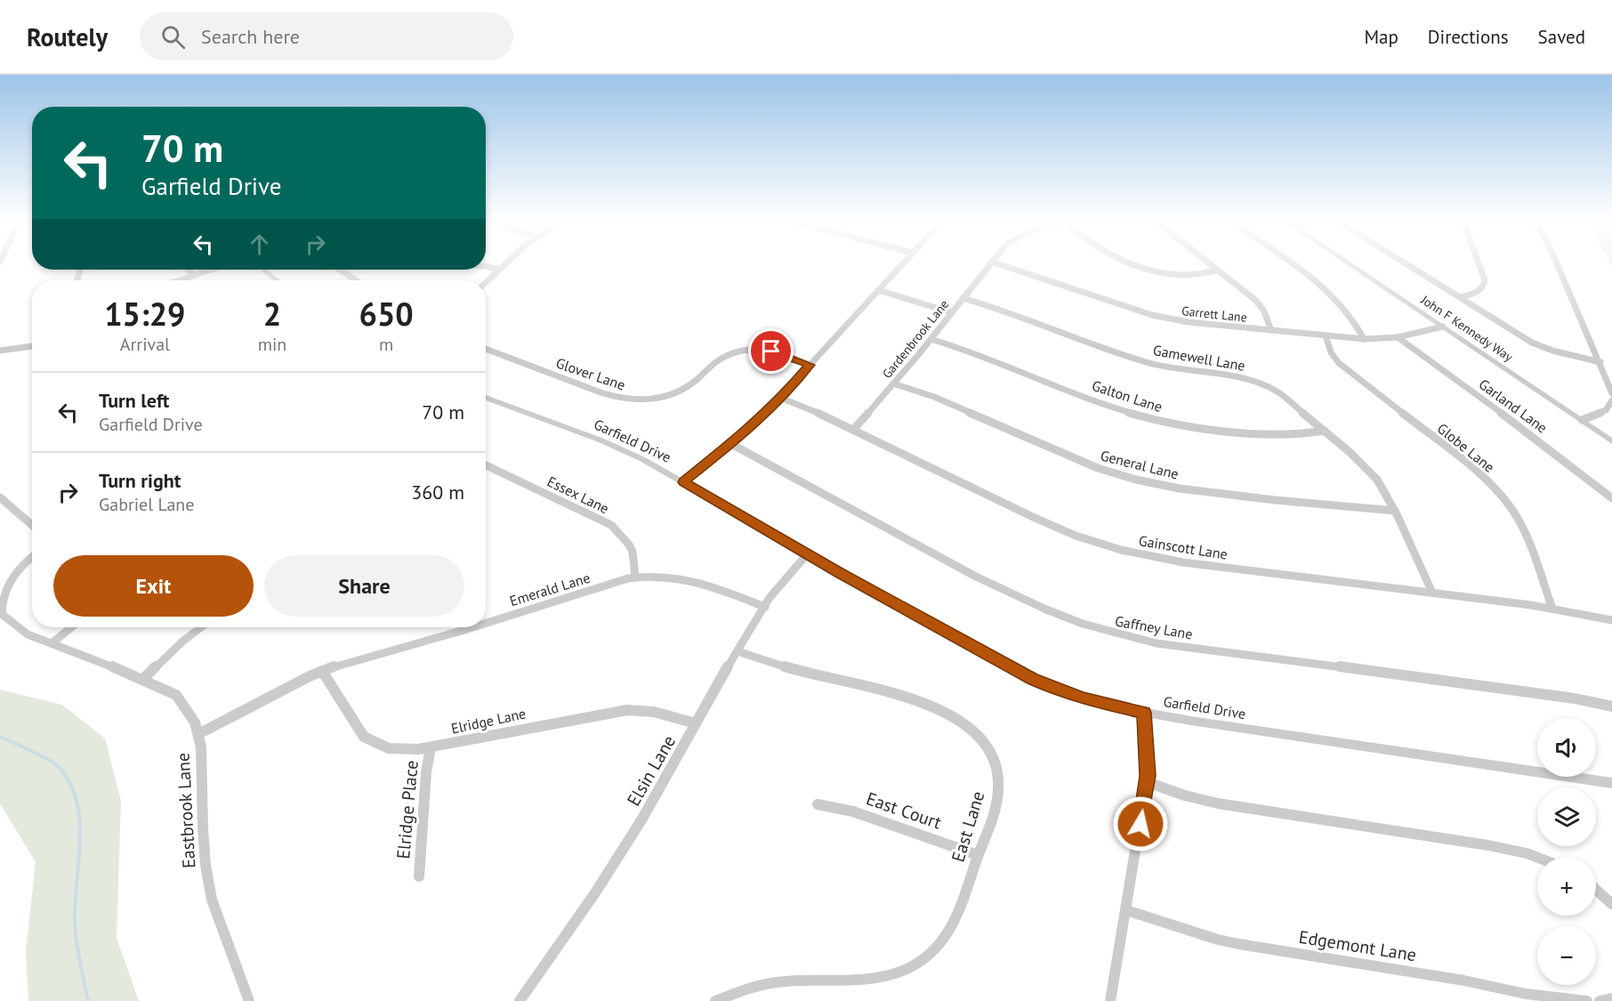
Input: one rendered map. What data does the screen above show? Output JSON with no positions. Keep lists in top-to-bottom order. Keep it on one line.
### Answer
{"streets":{"street":["Garrett Lane","John F Kennedy Way","Gardenbrook Lane","Gamewell Lane","Glover Lane","Galton Lane","Garland Lane","Garfield Drive","Globe Lane","General Lane","Essex Lane","Gainscott Lane","Emerald Lane","Gaffney Lane","Elridge Lane","Elsin Lane","Elridge Place","Eastbrook Lane","East Court","East Lane","Edgemont Lane"]},"crossings":[["Garrett Lane","John F Kennedy Way"],["Garrett Lane","Garland Lane"],["Garrett Lane","Globe Lane"],["Gardenbrook Lane","Gamewell Lane"],["Gardenbrook Lane","Galton Lane"],["Gardenbrook Lane","General Lane"],["Gardenbrook Lane","Gainscott Lane"],["Gamewell Lane","Galton Lane"],["Gamewell Lane","General Lane"],["Gamewell Lane","Gainscott Lane"],["Garfield Drive","Elsin Lane"],["Globe Lane","Gainscott Lane"],["Essex Lane","Emerald Lane"],["Emerald Lane","Elridge Lane"],["Emerald Lane","Elsin Lane"],["Emerald Lane","Eastbrook Lane"],["Elridge Lane","Elsin Lane"],["Elridge Lane","Elridge Place"],["Elsin Lane","East Lane"],["East Court","East Lane"]],"page":{"header":"Routely","search":"Search here","nav":["Map","Directions","Saved"],"turn":["70 m","Garfield Drive"],"eta":["15:29","Arrival","2","min","650","m"],"list":[{"name":"Turn left","note":"Garfield Drive","value":"70 m"},{"name":"Turn right","note":"Gabriel Lane","value":"360 m"}],"buttons":["Exit","Share"],"map_buttons":["+","−"]}}
